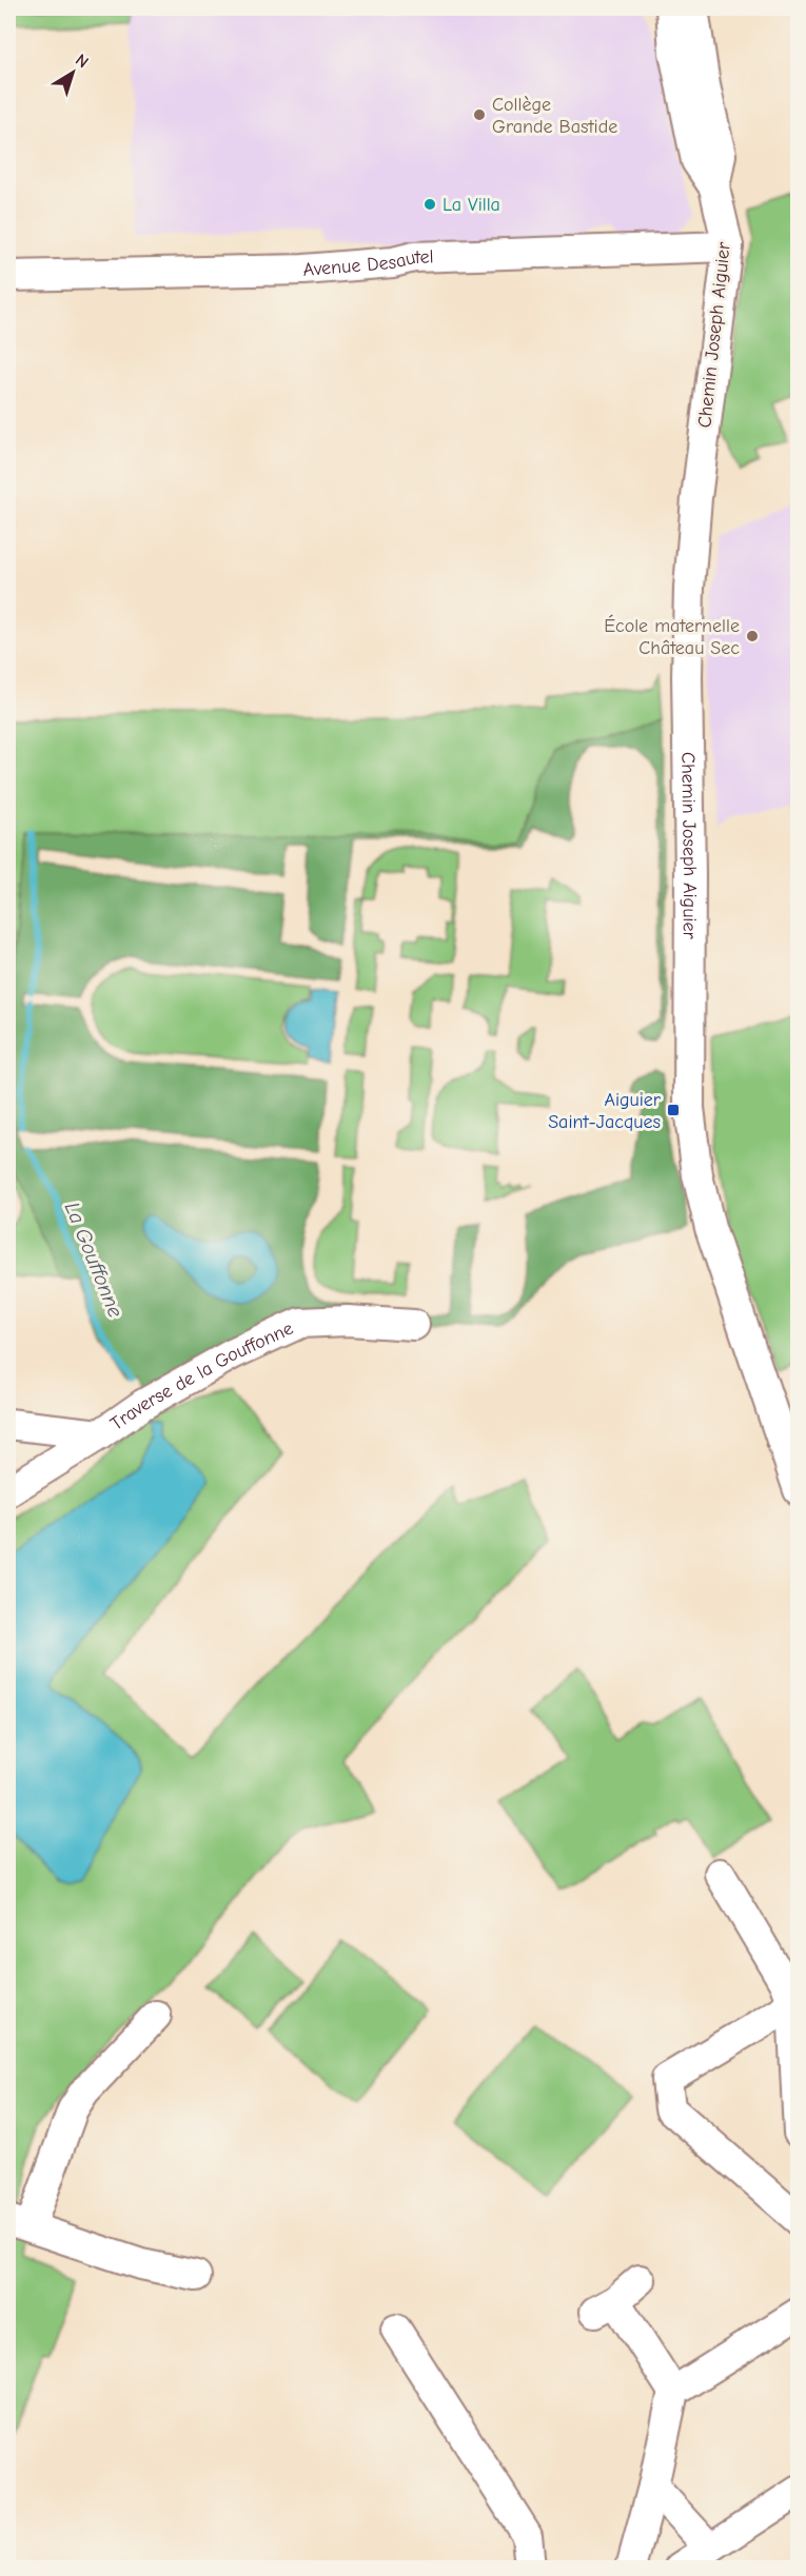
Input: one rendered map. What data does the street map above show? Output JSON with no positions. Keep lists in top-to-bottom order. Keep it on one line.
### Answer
{"streets":{"street":["Avenue Desautel","Chemin Joseph Aiguier","Traverse de la Gouffonne"]},"crossings":[["Avenue Desautel","Chemin Joseph Aiguier"]],"water":["La Gouffonne"],"places":{"other":["Collège Grande Bastide","La Villa","École maternelle Château Sec"],"transit":["Aiguier Saint-Jacques"]},"north":"top right"}
